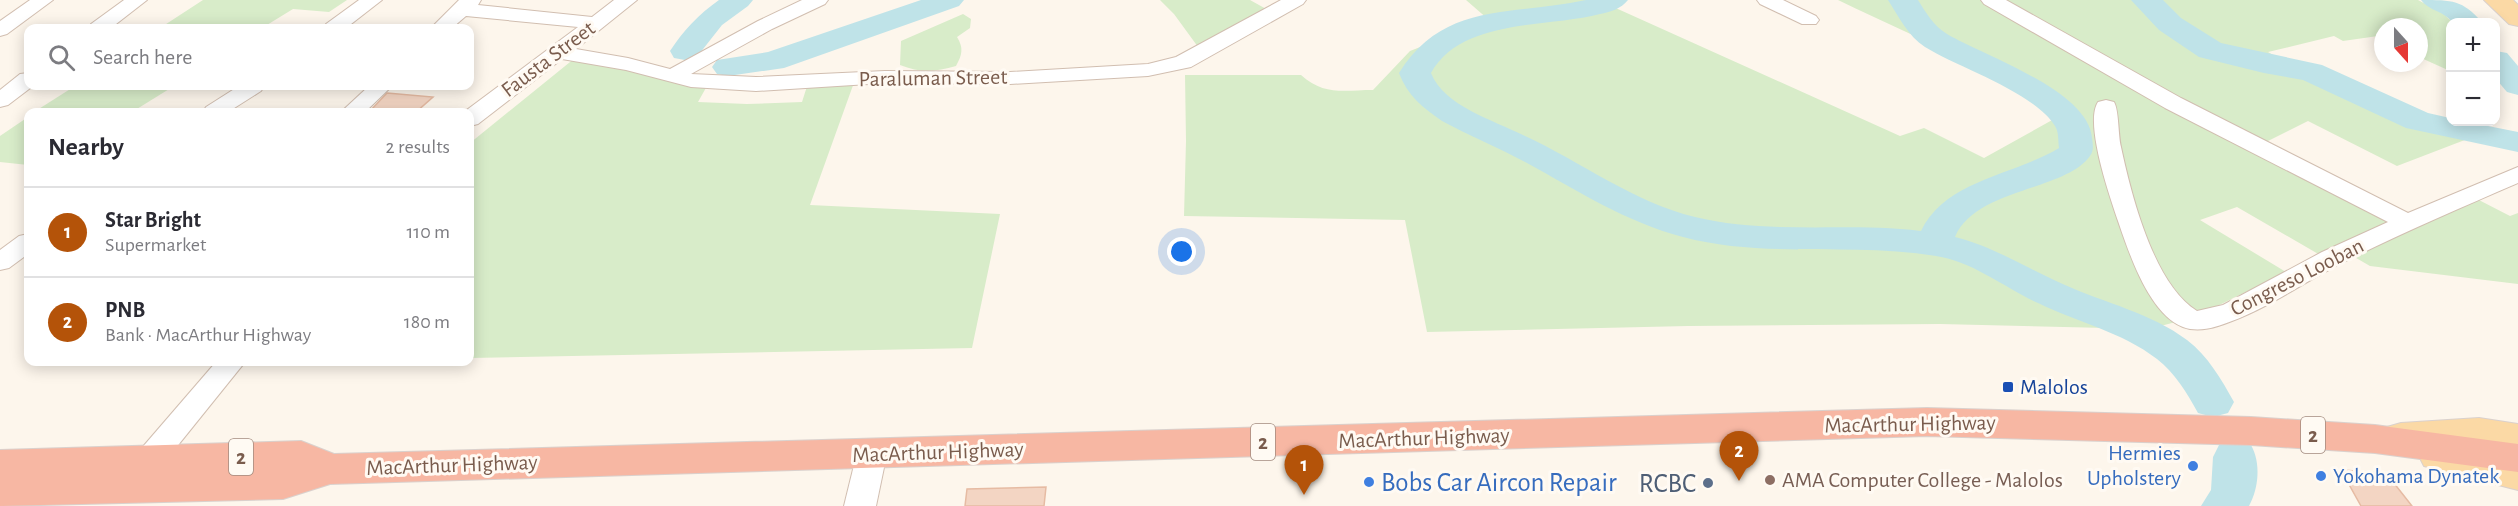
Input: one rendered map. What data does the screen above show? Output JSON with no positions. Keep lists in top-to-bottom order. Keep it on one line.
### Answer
{"streets":{"highway":["MacArthur Highway","2"],"street":["Fausta Street","Paraluman Street","Congreso Looban"]},"crossings":[["Fausta Street","Paraluman Street"]],"places":{"transit":["Malolos"],"other":["Hermies Upholstery","Yokohama Dynatek","AMA Computer College - Malolos","Bobs Car Aircon Repair","RCBC"]},"north":"bottom","page":{"map_buttons":["+","−"],"search":"Search here","heading":["Nearby","2 results"],"list":[{"mark":"1","name":"Star Bright","note":"Supermarket","value":"110 m"},{"mark":"2","name":"PNB","note":"Bank · MacArthur Highway","value":"180 m"}],"pins":["2","1"]}}
